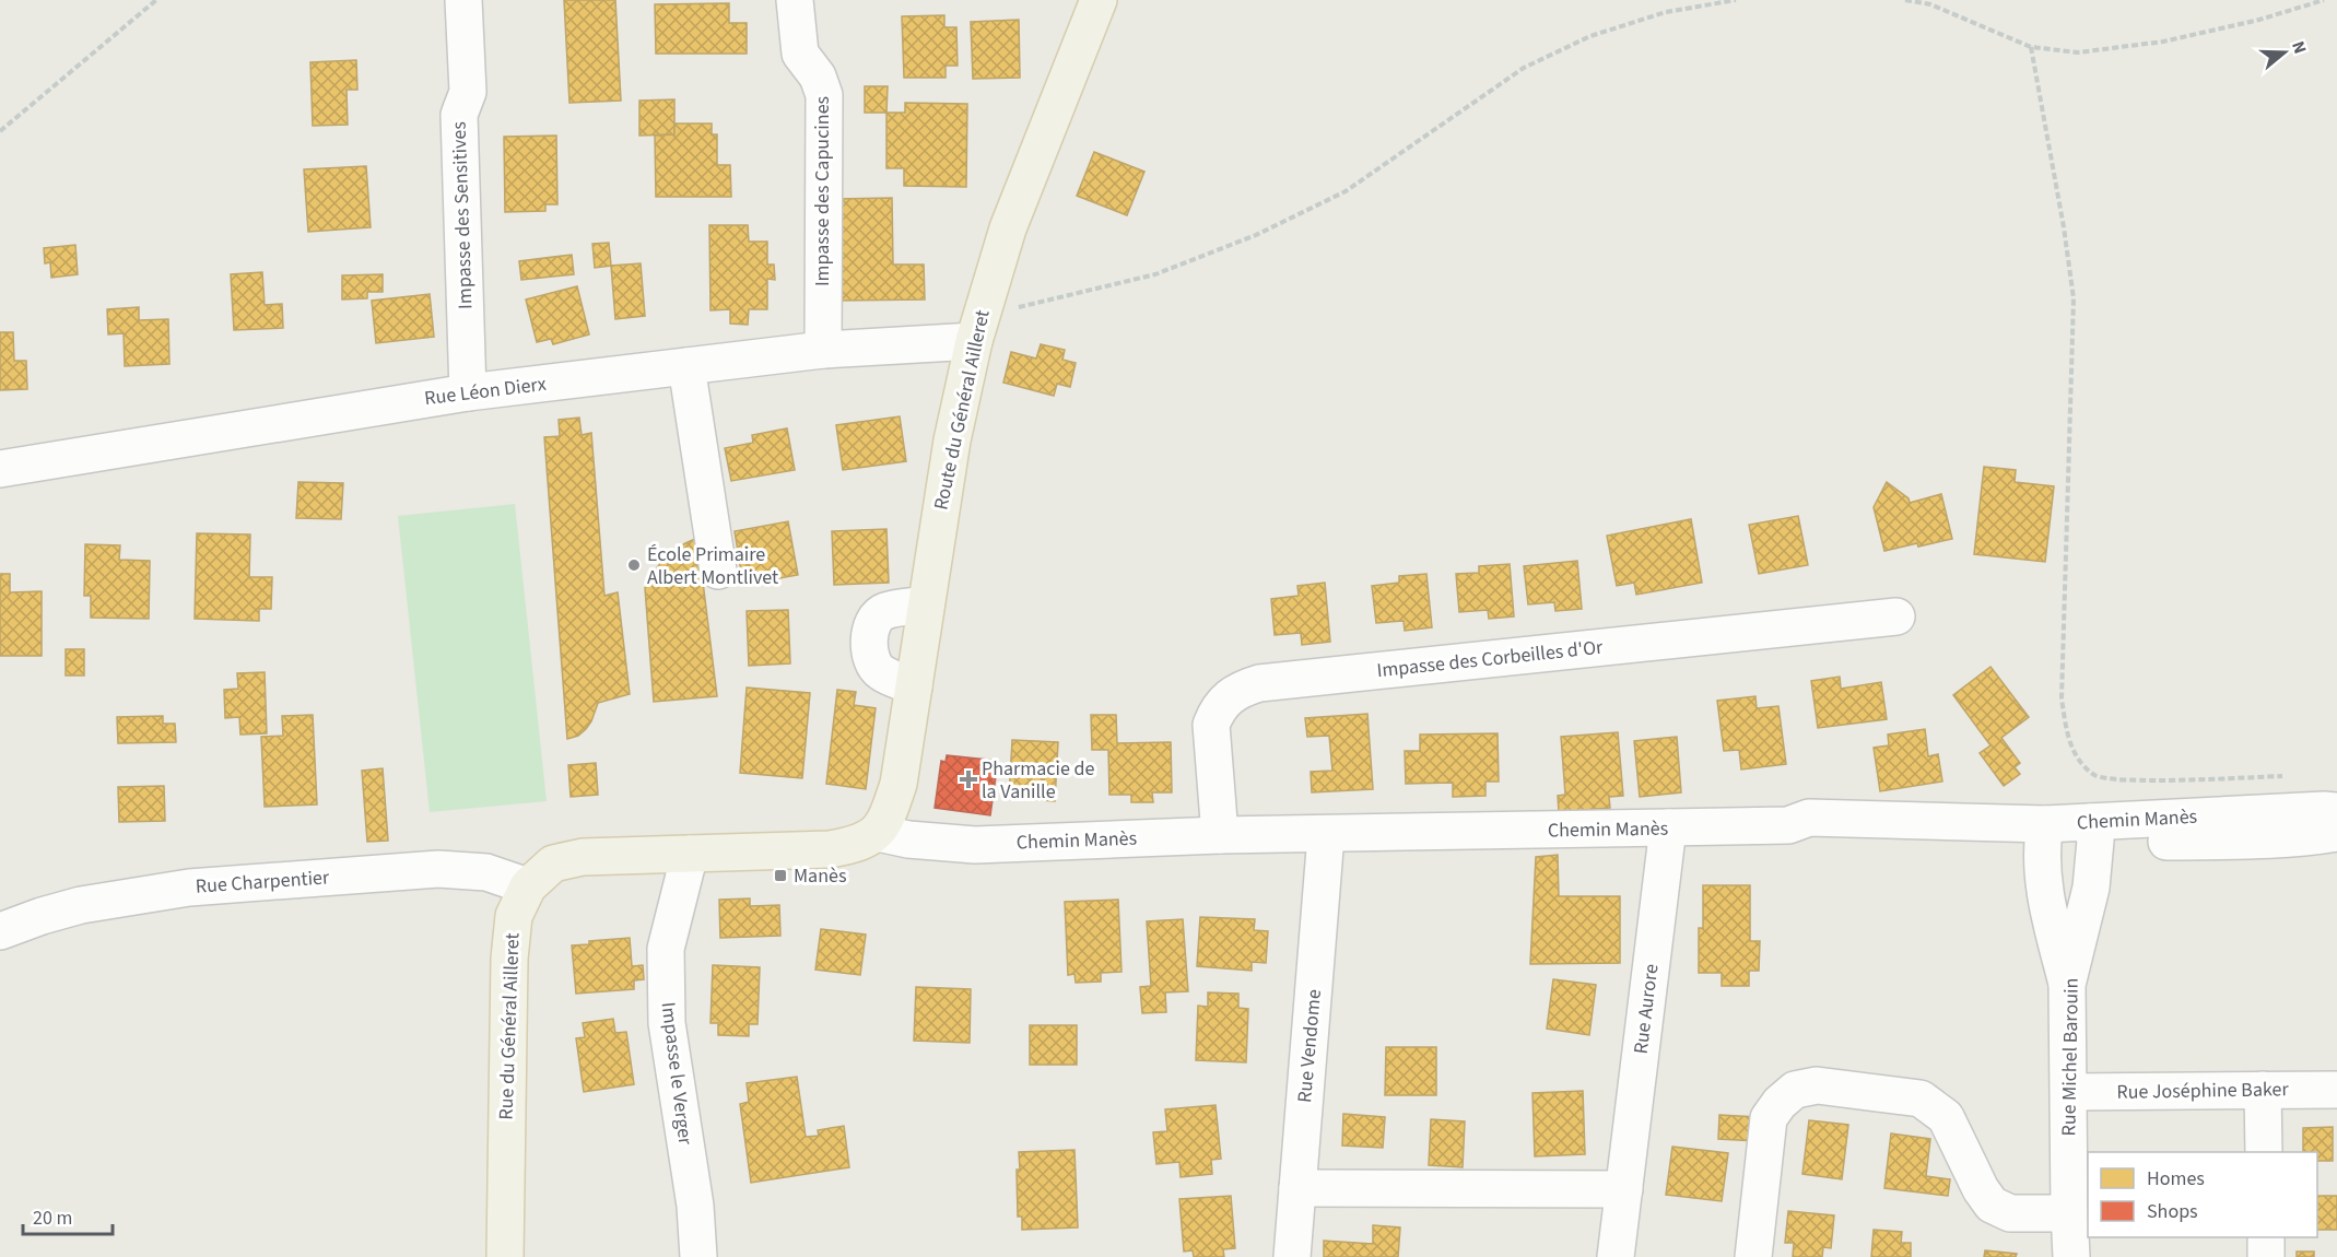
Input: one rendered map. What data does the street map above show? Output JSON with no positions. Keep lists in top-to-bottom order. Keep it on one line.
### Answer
{"streets":{"main road":["Route du Général Ailleret","Rue du Général Ailleret"],"street":["Impasse des Capucines","Impasse des Sensitives","Rue Léon Dierx","Impasse des Corbeilles d'Or","Chemin Manès","Rue Charpentier","Rue Aurore","Rue Vendome","Rue Michel Barouin","Impasse le Verger","Rue Joséphine Baker"]},"crossings":[["Impasse des Capucines","Rue Léon Dierx"],["Impasse des Sensitives","Rue Léon Dierx"],["Rue Léon Dierx","Route du Général Ailleret"],["Route du Général Ailleret","Chemin Manès"],["Route du Général Ailleret","Rue du Général Ailleret"],["Impasse des Corbeilles d'Or","Chemin Manès"],["Chemin Manès","Rue Aurore"],["Chemin Manès","Rue du Général Ailleret"],["Chemin Manès","Rue Vendome"],["Chemin Manès","Rue Michel Barouin"],["Rue Charpentier","Rue du Général Ailleret"],["Rue du Général Ailleret","Impasse le Verger"],["Rue Michel Barouin","Rue Joséphine Baker"]],"places":{"other":["École Primaire Albert Montlivet"],"health":["Pharmacie de la Vanille"],"transit":["Manès"]},"legend":["Homes","Shops"],"scale_bar":"20 m","north":"right"}
